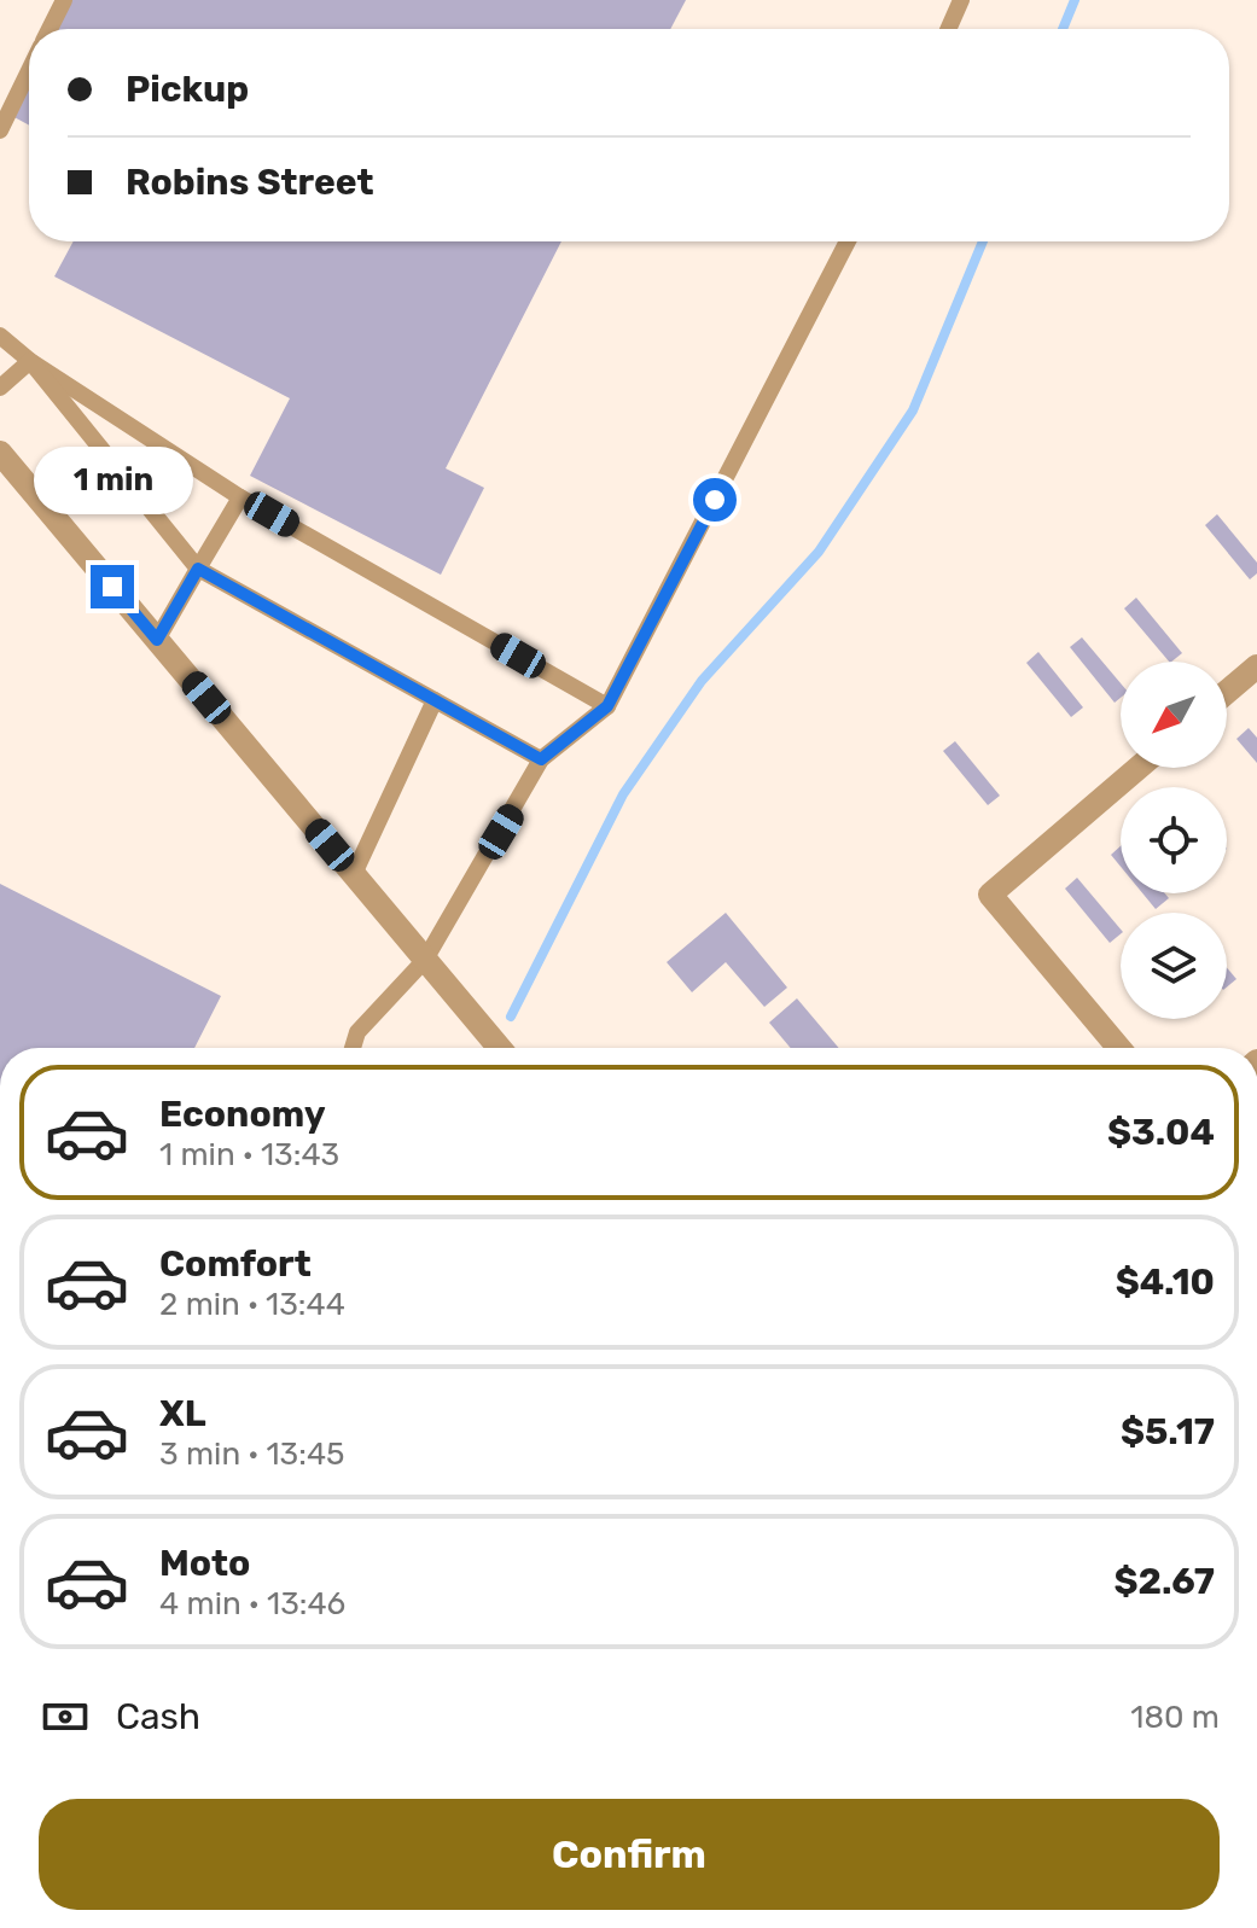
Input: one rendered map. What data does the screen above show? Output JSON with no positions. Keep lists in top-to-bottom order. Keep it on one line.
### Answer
{"north":"bottom left","page":{"banner":["Pickup","Robins Street"],"bubble":"1 min","list":[{"name":"Economy","note":"1 min · 13:43","value":"$3.04"},{"name":"Comfort","note":"2 min · 13:44","value":"$4.10"},{"name":"XL","note":"3 min · 13:45","value":"$5.17"},{"name":"Moto","note":"4 min · 13:46","value":"$2.67"}],"pay":["Cash","180 m"],"buttons":"Confirm"}}
